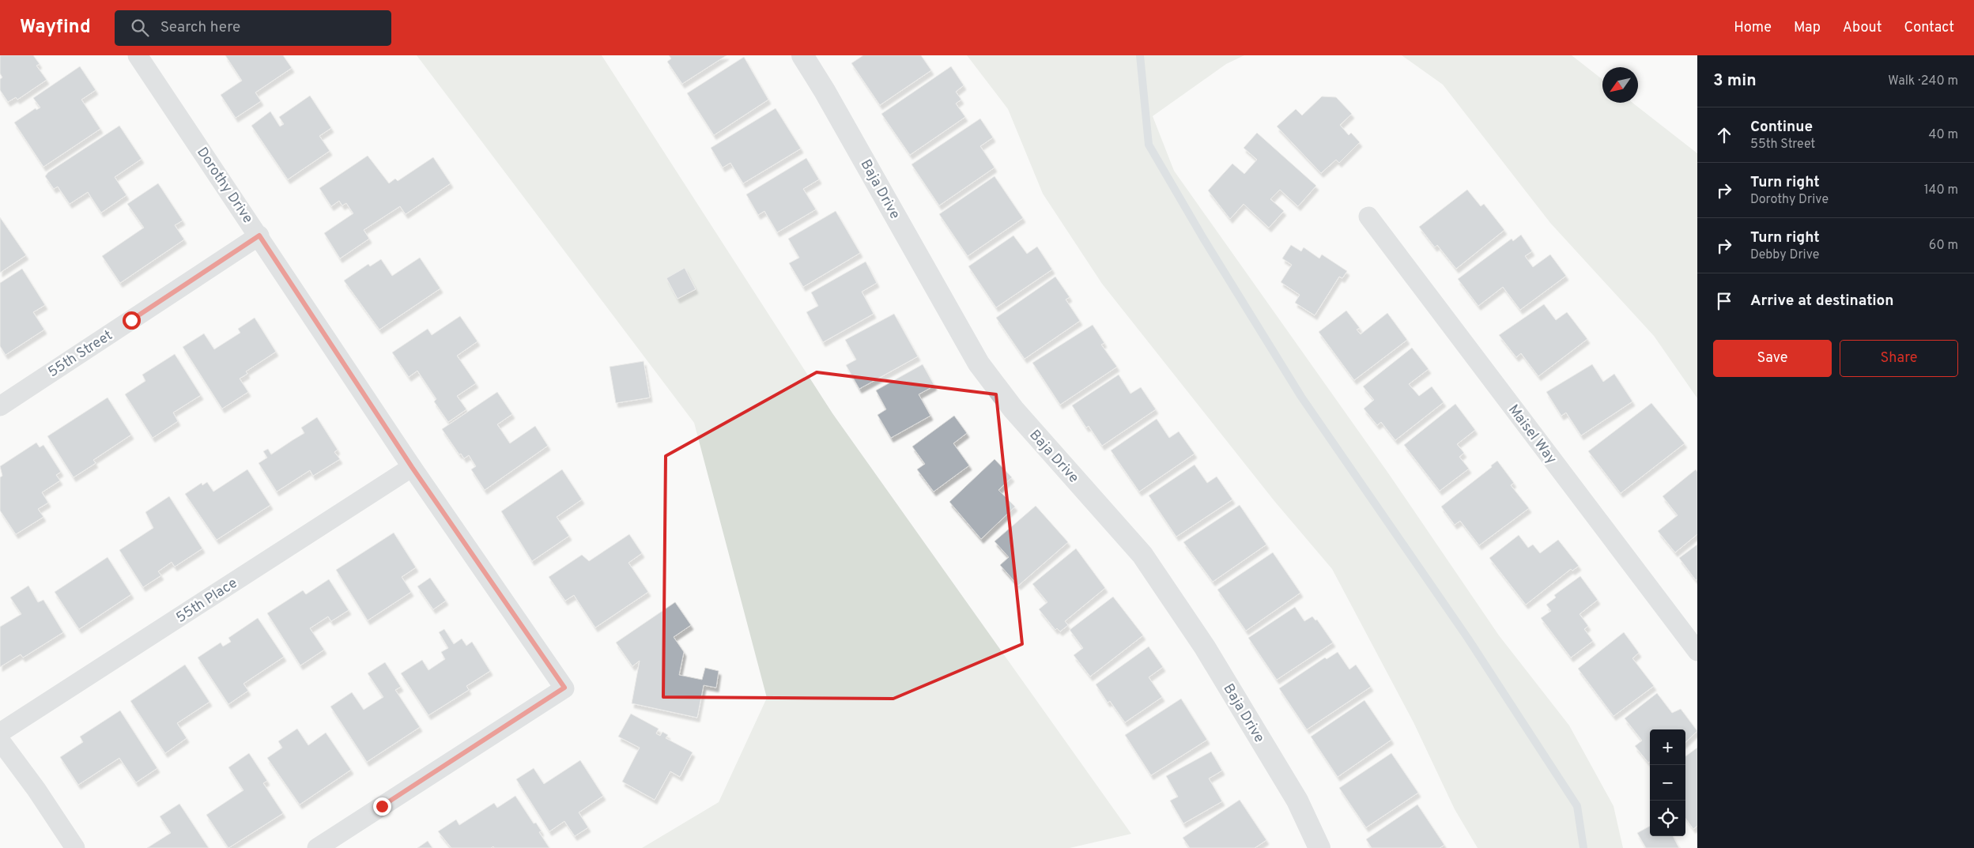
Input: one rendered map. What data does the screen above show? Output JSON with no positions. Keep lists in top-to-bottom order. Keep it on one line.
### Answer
{"streets":{"street":["Dorothy Drive","Baja Drive","55th Street","Maisel Way","55th Place"]},"crossings":[["Dorothy Drive","55th Street"],["Dorothy Drive","55th Place"]],"north":"bottom left","page":{"header":"Wayfind","search":"Search here","nav":["Home","Map","About","Contact"],"heading":["3 min","Walk · 240 m"],"list":[["Continue","55th Street","40 m"],["Turn right","Dorothy Drive","140 m"],["Turn right","Debby Drive","60 m"],"Arrive at destination"],"buttons":["Save","Share"],"map_buttons":["+","−"]}}
